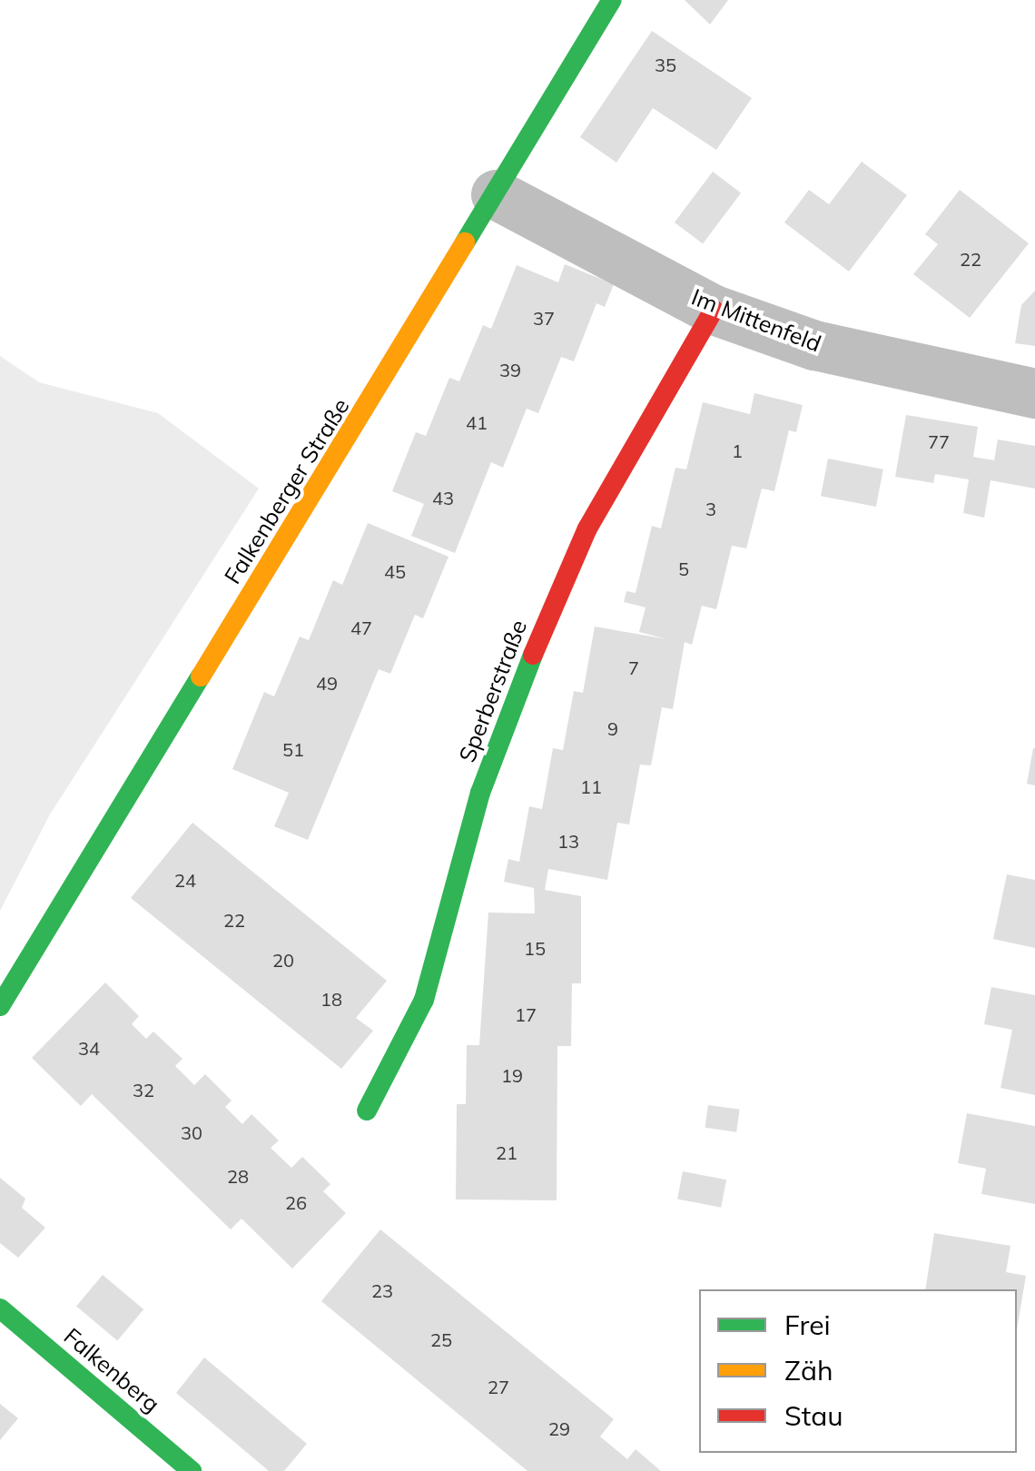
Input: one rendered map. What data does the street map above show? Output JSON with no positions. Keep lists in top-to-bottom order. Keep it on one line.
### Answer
{"streets":{"street":["Im Mittenfeld","Falkenberger Straße","Sperberstraße","Falkenberg"]},"crossings":[["Im Mittenfeld","Falkenberger Straße"],["Im Mittenfeld","Sperberstraße"]],"house_numbers":["35","22","37","39","41","77","1","43","3","5","45","47","7","49","9","51","11","13","24","22","15","20","18","17","34","19","32","30","21","28","26","23","25","27","29"],"legend":["Frei","Zäh","Stau"]}
